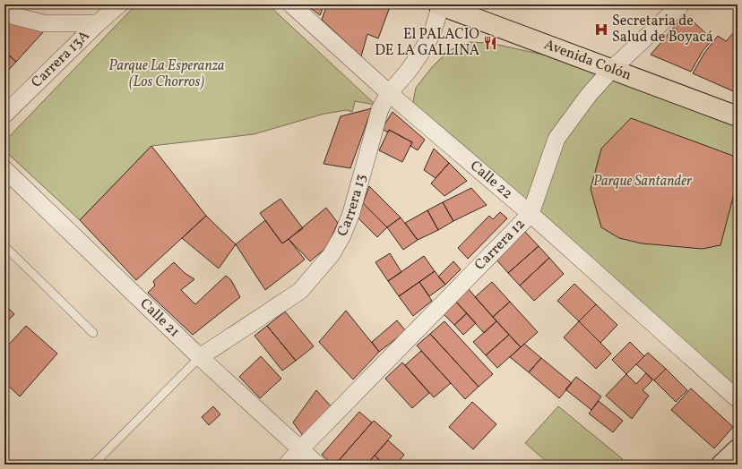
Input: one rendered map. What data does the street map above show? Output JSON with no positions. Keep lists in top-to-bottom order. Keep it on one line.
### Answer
{"streets":{"main road":["Avenida Colón"],"street":["Carrera 13A","Calle 22","Carrera 13","Carrera 12","Calle 21"]},"crossings":[["Avenida Colón","Carrera 13"],["Avenida Colón","Carrera 12"],["Calle 22","Carrera 13"],["Calle 22","Carrera 12"],["Carrera 13","Calle 21"],["Carrera 12","Calle 21"]],"parks":["Parque La Esperanza (Los Chorros)","Parque Santander"],"places":{"hospital":["Secretaria de Salud de Boyacá"],"restaurant":["El PALACIO DE LA GALLINA"]}}
